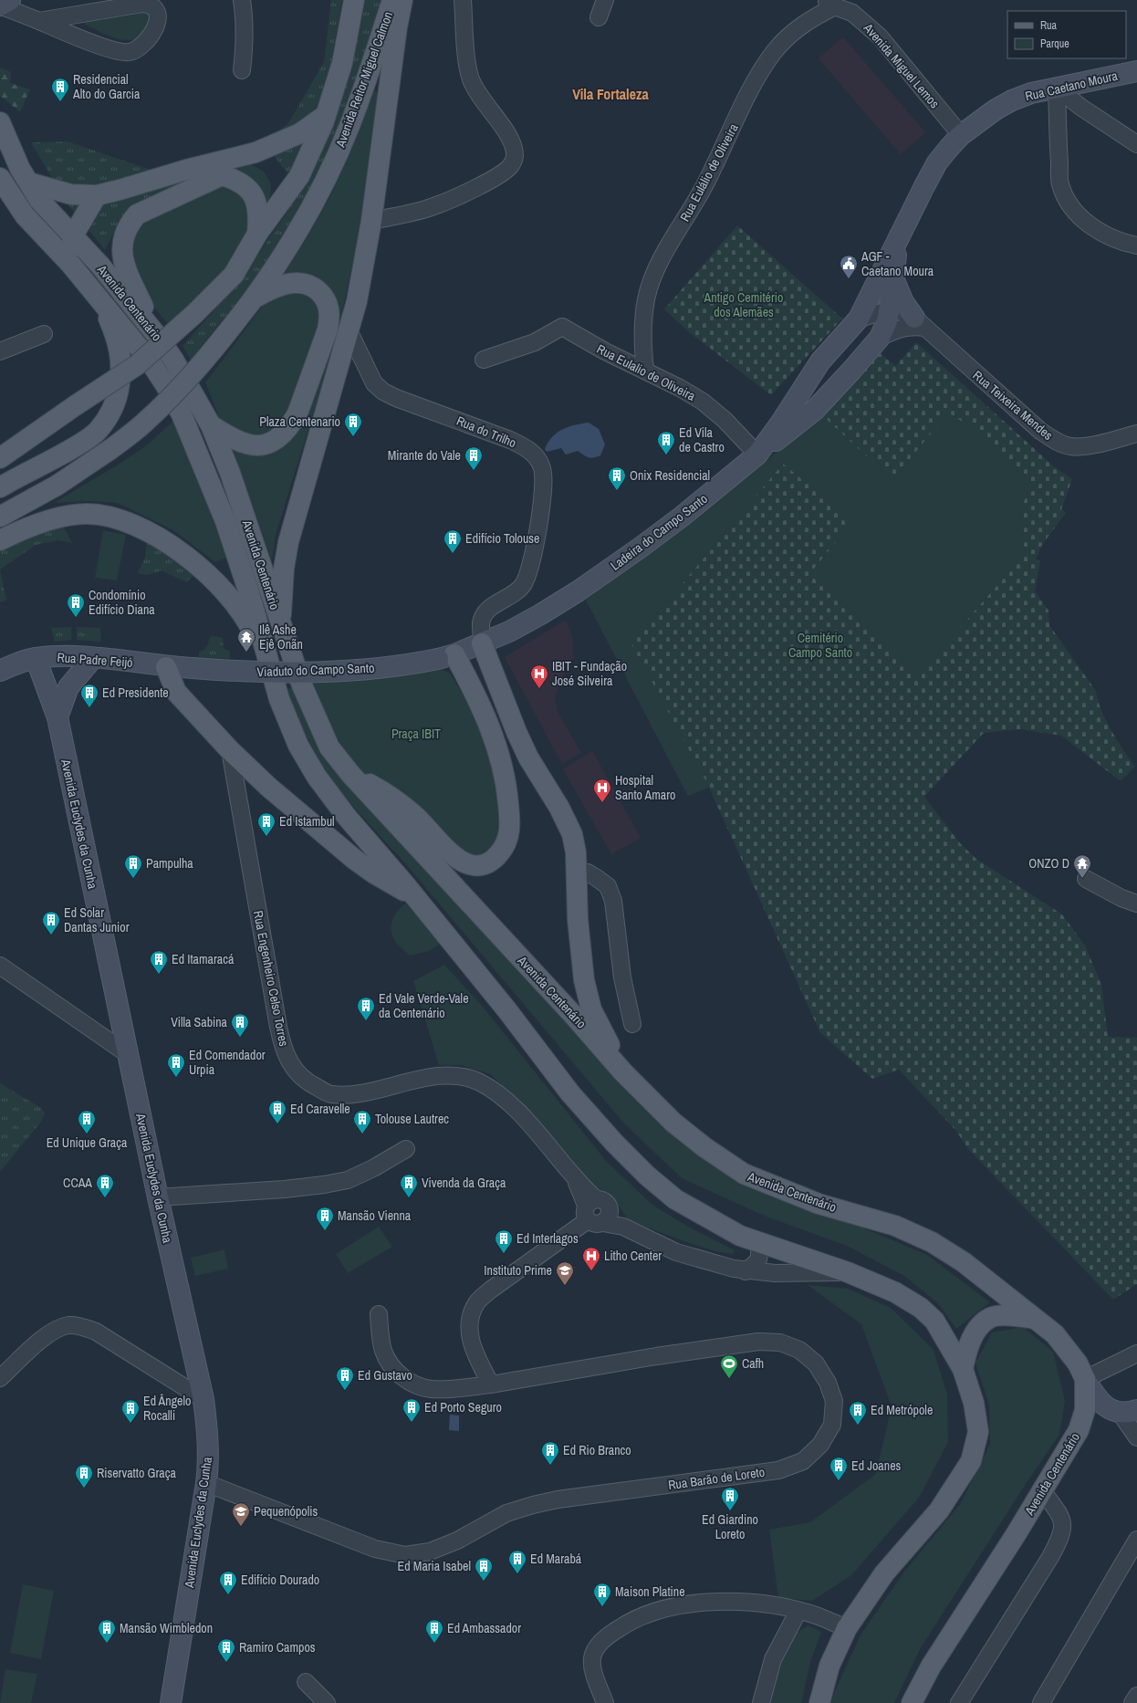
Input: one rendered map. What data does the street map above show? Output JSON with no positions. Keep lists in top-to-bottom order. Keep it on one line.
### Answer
{"streets":{"main road":["Avenida Reitor Miguel Calmon","Rua Caetano Moura","Avenida Centenário","Ladeira do Campo Santo","Rua Padre Feijó","Viaduto do Campo Santo","Avenida Euclydes da Cunha"],"street":["Avenida Miguel Lemos","Rua Eulálio de Oliveira","Rua Eulalio de Oliveira","Rua Teixeira Mendes","Rua do Trilho","Rua Engenheiro Celso Torres","Rua Barão de Loreto"]},"crossings":[["Avenida Miguel Lemos","Rua Caetano Moura"],["Avenida Miguel Lemos","Rua Eulálio de Oliveira"],["Rua Caetano Moura","Ladeira do Campo Santo"],["Rua Eulálio de Oliveira","Rua Eulalio de Oliveira"],["Avenida Centenário","Rua Engenheiro Celso Torres"],["Rua Eulalio de Oliveira","Ladeira do Campo Santo"],["Rua Teixeira Mendes","Ladeira do Campo Santo"],["Rua do Trilho","Ladeira do Campo Santo"],["Ladeira do Campo Santo","Viaduto do Campo Santo"],["Rua Padre Feijó","Viaduto do Campo Santo"],["Rua Padre Feijó","Avenida Euclydes da Cunha"],["Avenida Euclydes da Cunha","Rua Barão de Loreto"]],"districts":["Vila Fortaleza"],"parks":["Antigo Cemitério dos Alemães","Cemitério Campo Santo","Praça IBIT"],"places":{"building":["Residencial Alto do Garcia","Plaza Centenario","Ed Vila de Castro","Mirante do Vale","Onix Residencial","Edifício Tolouse","Condomínio Edifício Diana","Ed Presidente","Ed Istambul","Pampulha","Ed Solar Dantas Junior","Ed Itamaracá","Ed Vale Verde-Vale da Centenário","Villa Sabina","Ed Comendador Urpia","Ed Caravelle","Ed Unique Graça","Tolouse Lautrec","CCAA","Vivenda da Graça","Mansão Vienna","Ed Interlagos","Ed Gustavo","Ed Porto Seguro","Ed Ângelo Rocalli","Ed Metrópole","Ed Rio Branco","Ed Joanes","Riservatto Graça","Ed Giardino Loreto","Ed Marabá","Ed Maria Isabel","Edifício Dourado","Maison Platine","Mansão Wimbledon","Ed Ambassador","Ramiro Campos"],"public building":["AGF - Caetano Moura"],"temple":["Ilê Ashe Ejê Onãn","ONZO D"],"hospital":["IBIT - Fundação José Silveira","Hospital Santo Amaro","Litho Center"],"school or university":["Instituto Prime","Pequenópolis"],"sports":["Cafh"]},"legend":["Rua","Parque"]}
